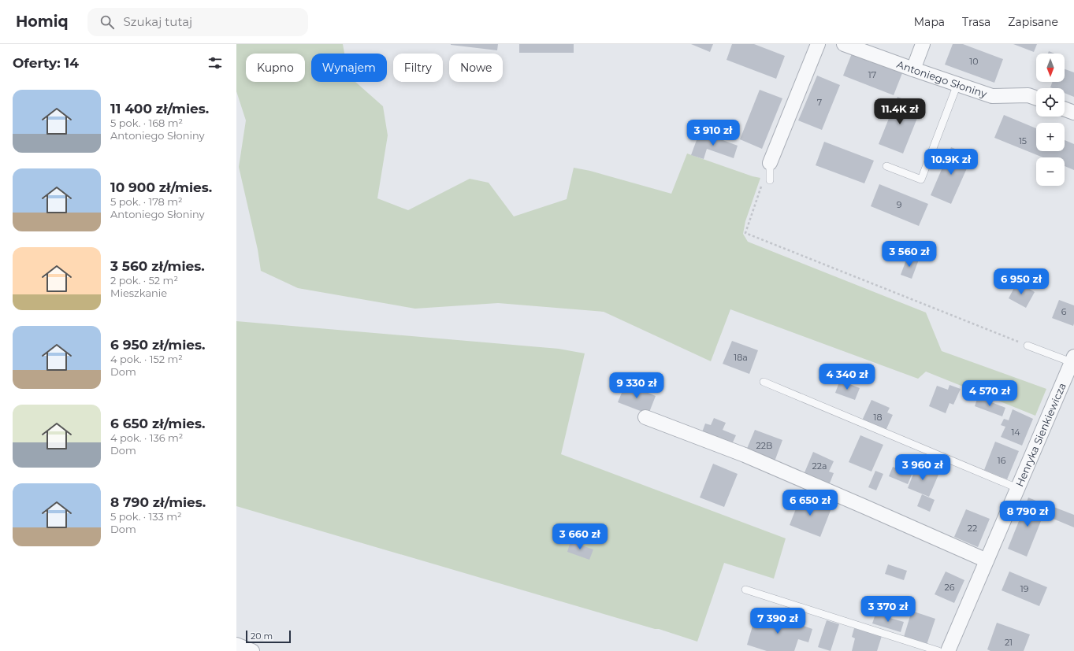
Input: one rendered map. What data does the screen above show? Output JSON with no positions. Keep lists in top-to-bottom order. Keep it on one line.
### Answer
{"streets":{"street":["Antoniego Słoniny","Henryka Sienkiewicza"]},"house_numbers":["10","17","7","15","9","6","18a","18","14","22B","16","22a","22","26","19","21"],"scale_bar":"20 m","north":"bottom","page":{"header":"Homiq","search":"Szukaj tutaj","nav":["Mapa","Trasa","Zapisane"],"heading":"Oferty: 14","map_buttons":["+","−"],"chip":["Kupno","Wynajem","Filtry","Nowe"],"list":[{"name":"11 400 zł/mies.","note":"5 pok. · 168 m² · Antoniego Słoniny"},{"name":"10 900 zł/mies.","note":"5 pok. · 178 m² · Antoniego Słoniny"},{"name":"3 560 zł/mies.","note":"2 pok. · 52 m² · Mieszkanie"},{"name":"6 950 zł/mies.","note":"4 pok. · 152 m² · Dom"},{"name":"6 650 zł/mies.","note":"4 pok. · 136 m² · Dom"},{"name":"8 790 zł/mies.","note":"5 pok. · 133 m² · Dom"}],"price":["11.4K zł","3 910 zł","10.9K zł","3 560 zł","6 950 zł","4 340 zł","9 330 zł","4 570 zł","3 960 zł","6 650 zł","8 790 zł","3 660 zł","3 370 zł","7 390 zł"],"scale":"20 m"}}
